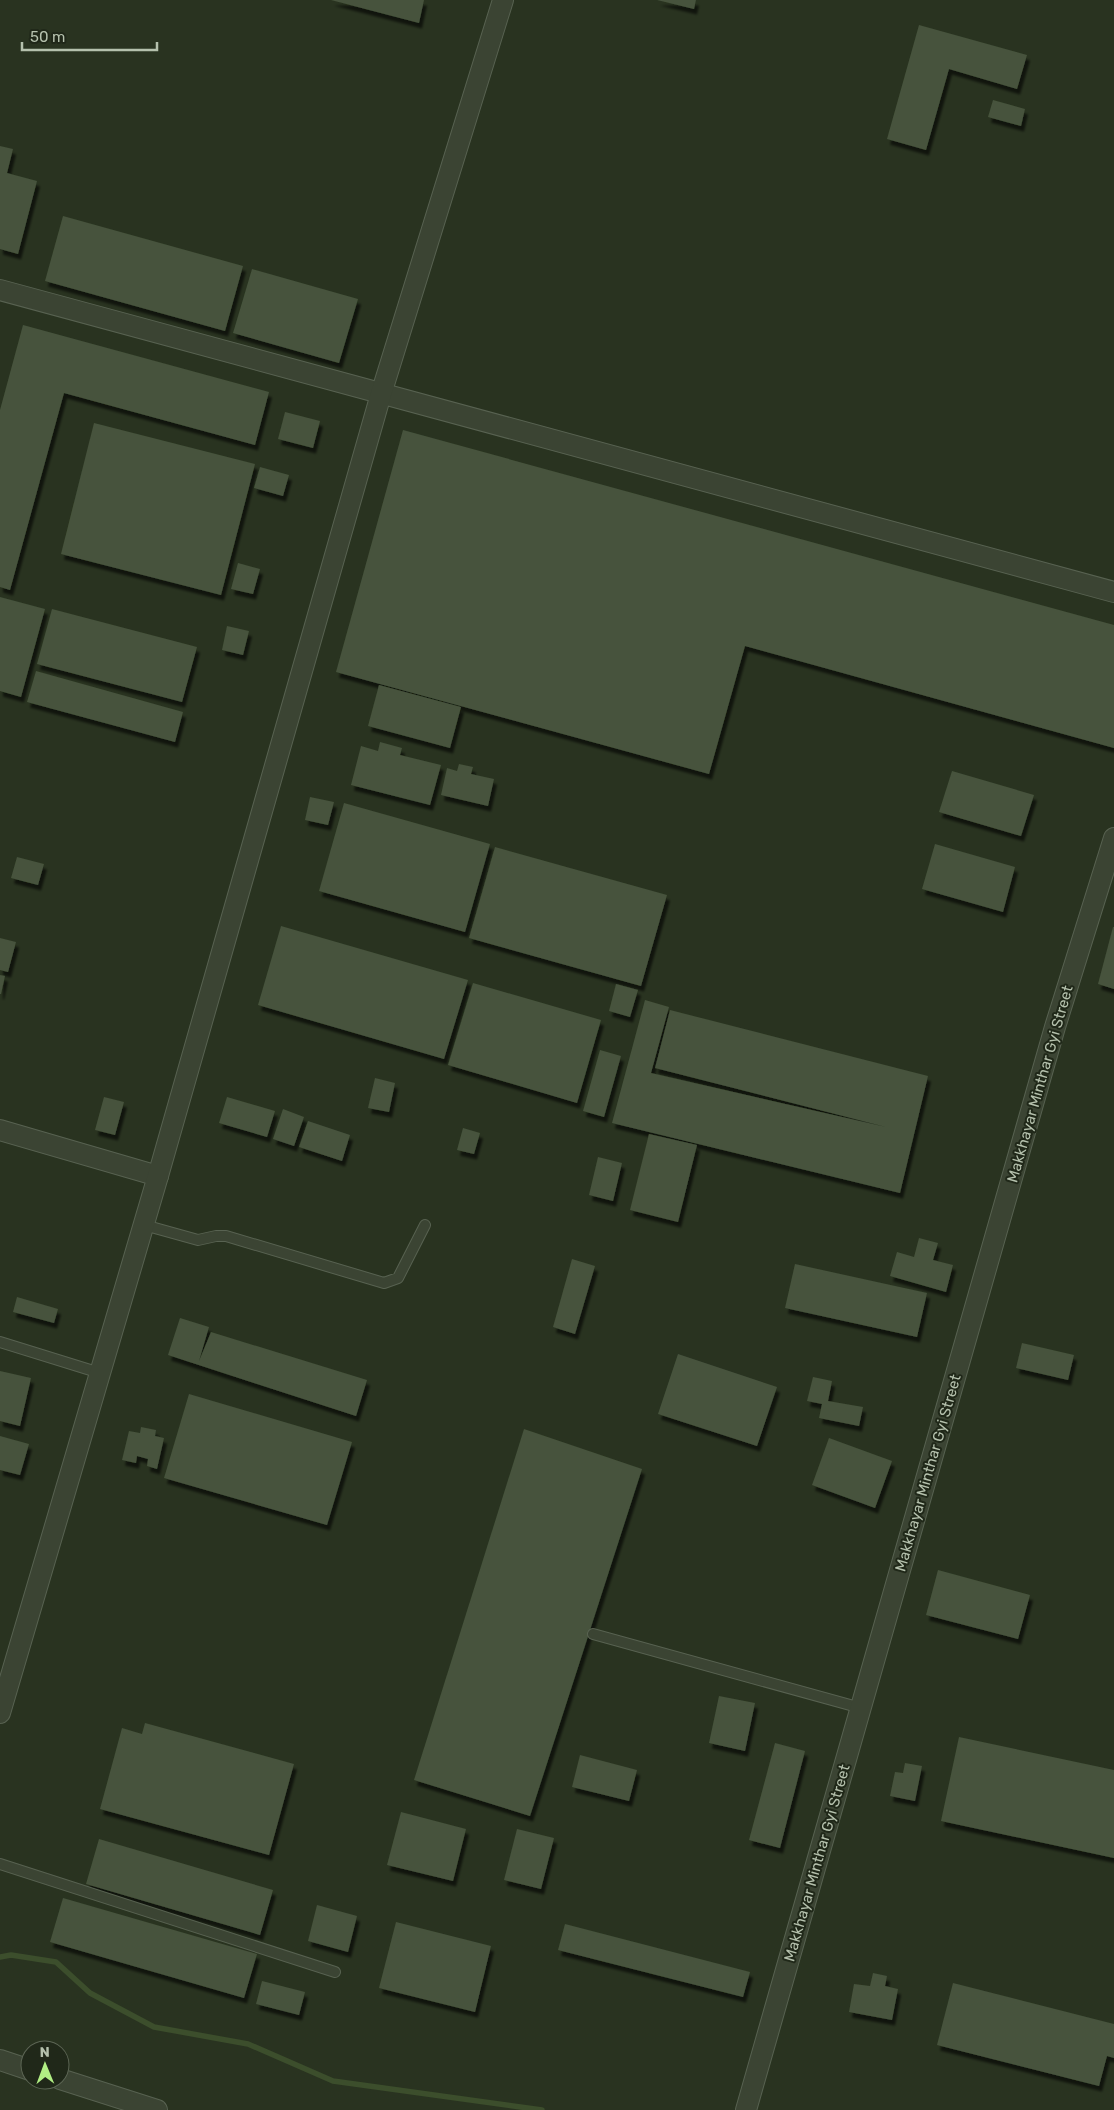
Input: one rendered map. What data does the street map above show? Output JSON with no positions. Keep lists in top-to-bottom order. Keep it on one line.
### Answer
{"streets":{"street":["Makkhayar Minthar Gyi Street"]},"scale_bar":"50 m","north":"top"}
